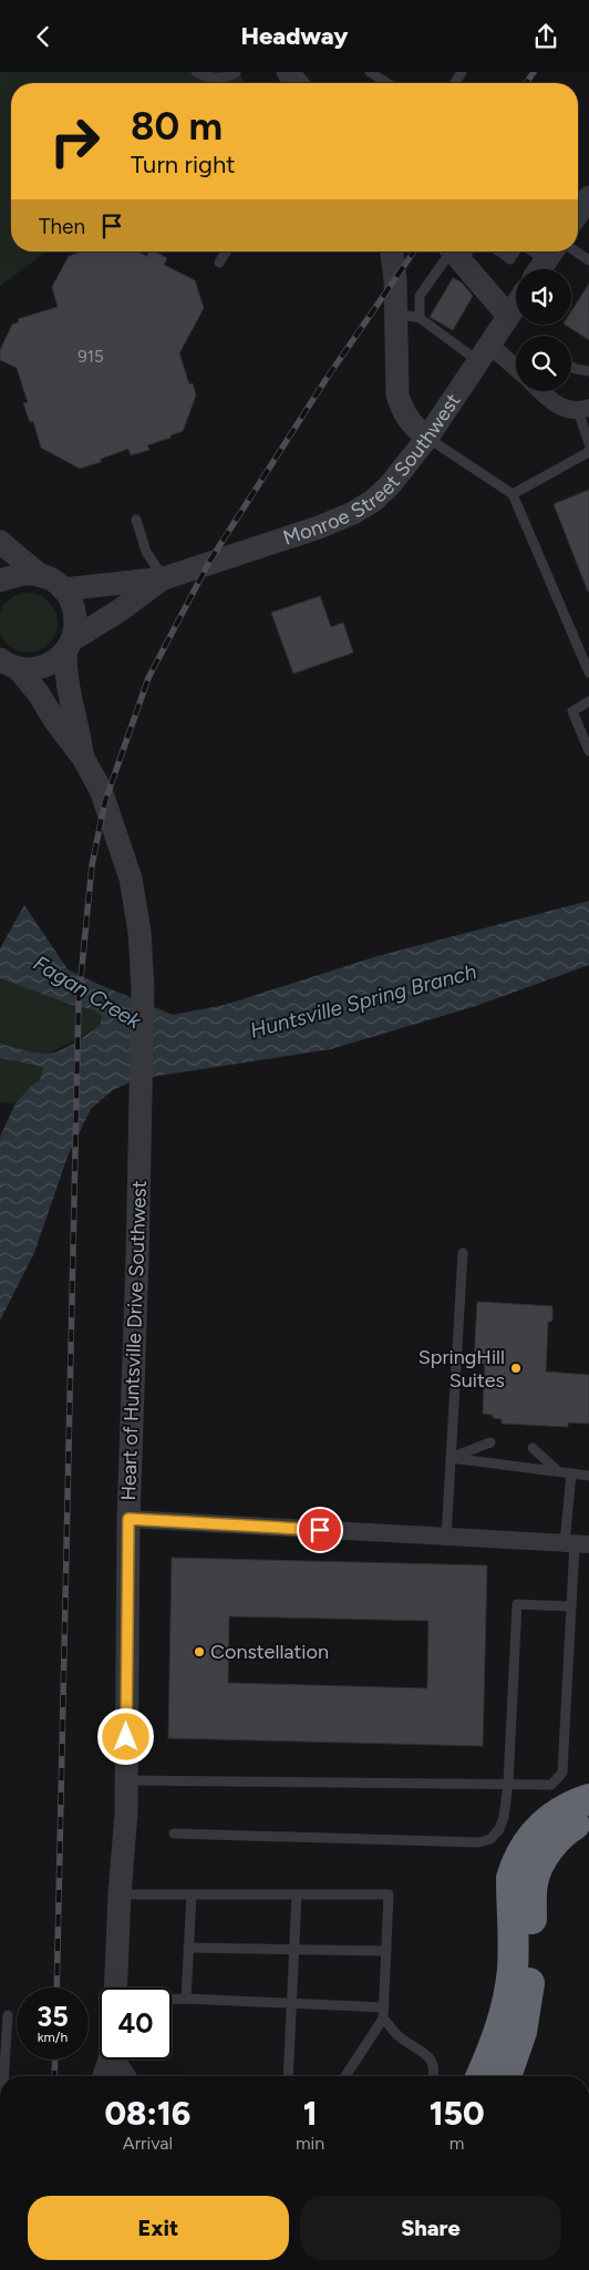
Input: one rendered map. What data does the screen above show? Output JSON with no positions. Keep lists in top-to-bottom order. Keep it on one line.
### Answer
{"streets":{"street":["Monroe Street Southwest","Heart of Huntsville Drive Southwest"]},"crossings":[["Monroe Street Southwest","Heart of Huntsville Drive Southwest"]],"water":["Fagan Creek","Huntsville Spring Branch"],"places":["SpringHill Suites","Constellation"],"house_numbers":["915"],"page":{"header":"Headway","turn":["80 m","Turn right"],"then":"Then","speed":"35 km/h","limit":"40","eta":["08:16","Arrival","1","min","150","m"],"buttons":["Exit","Share"]}}
